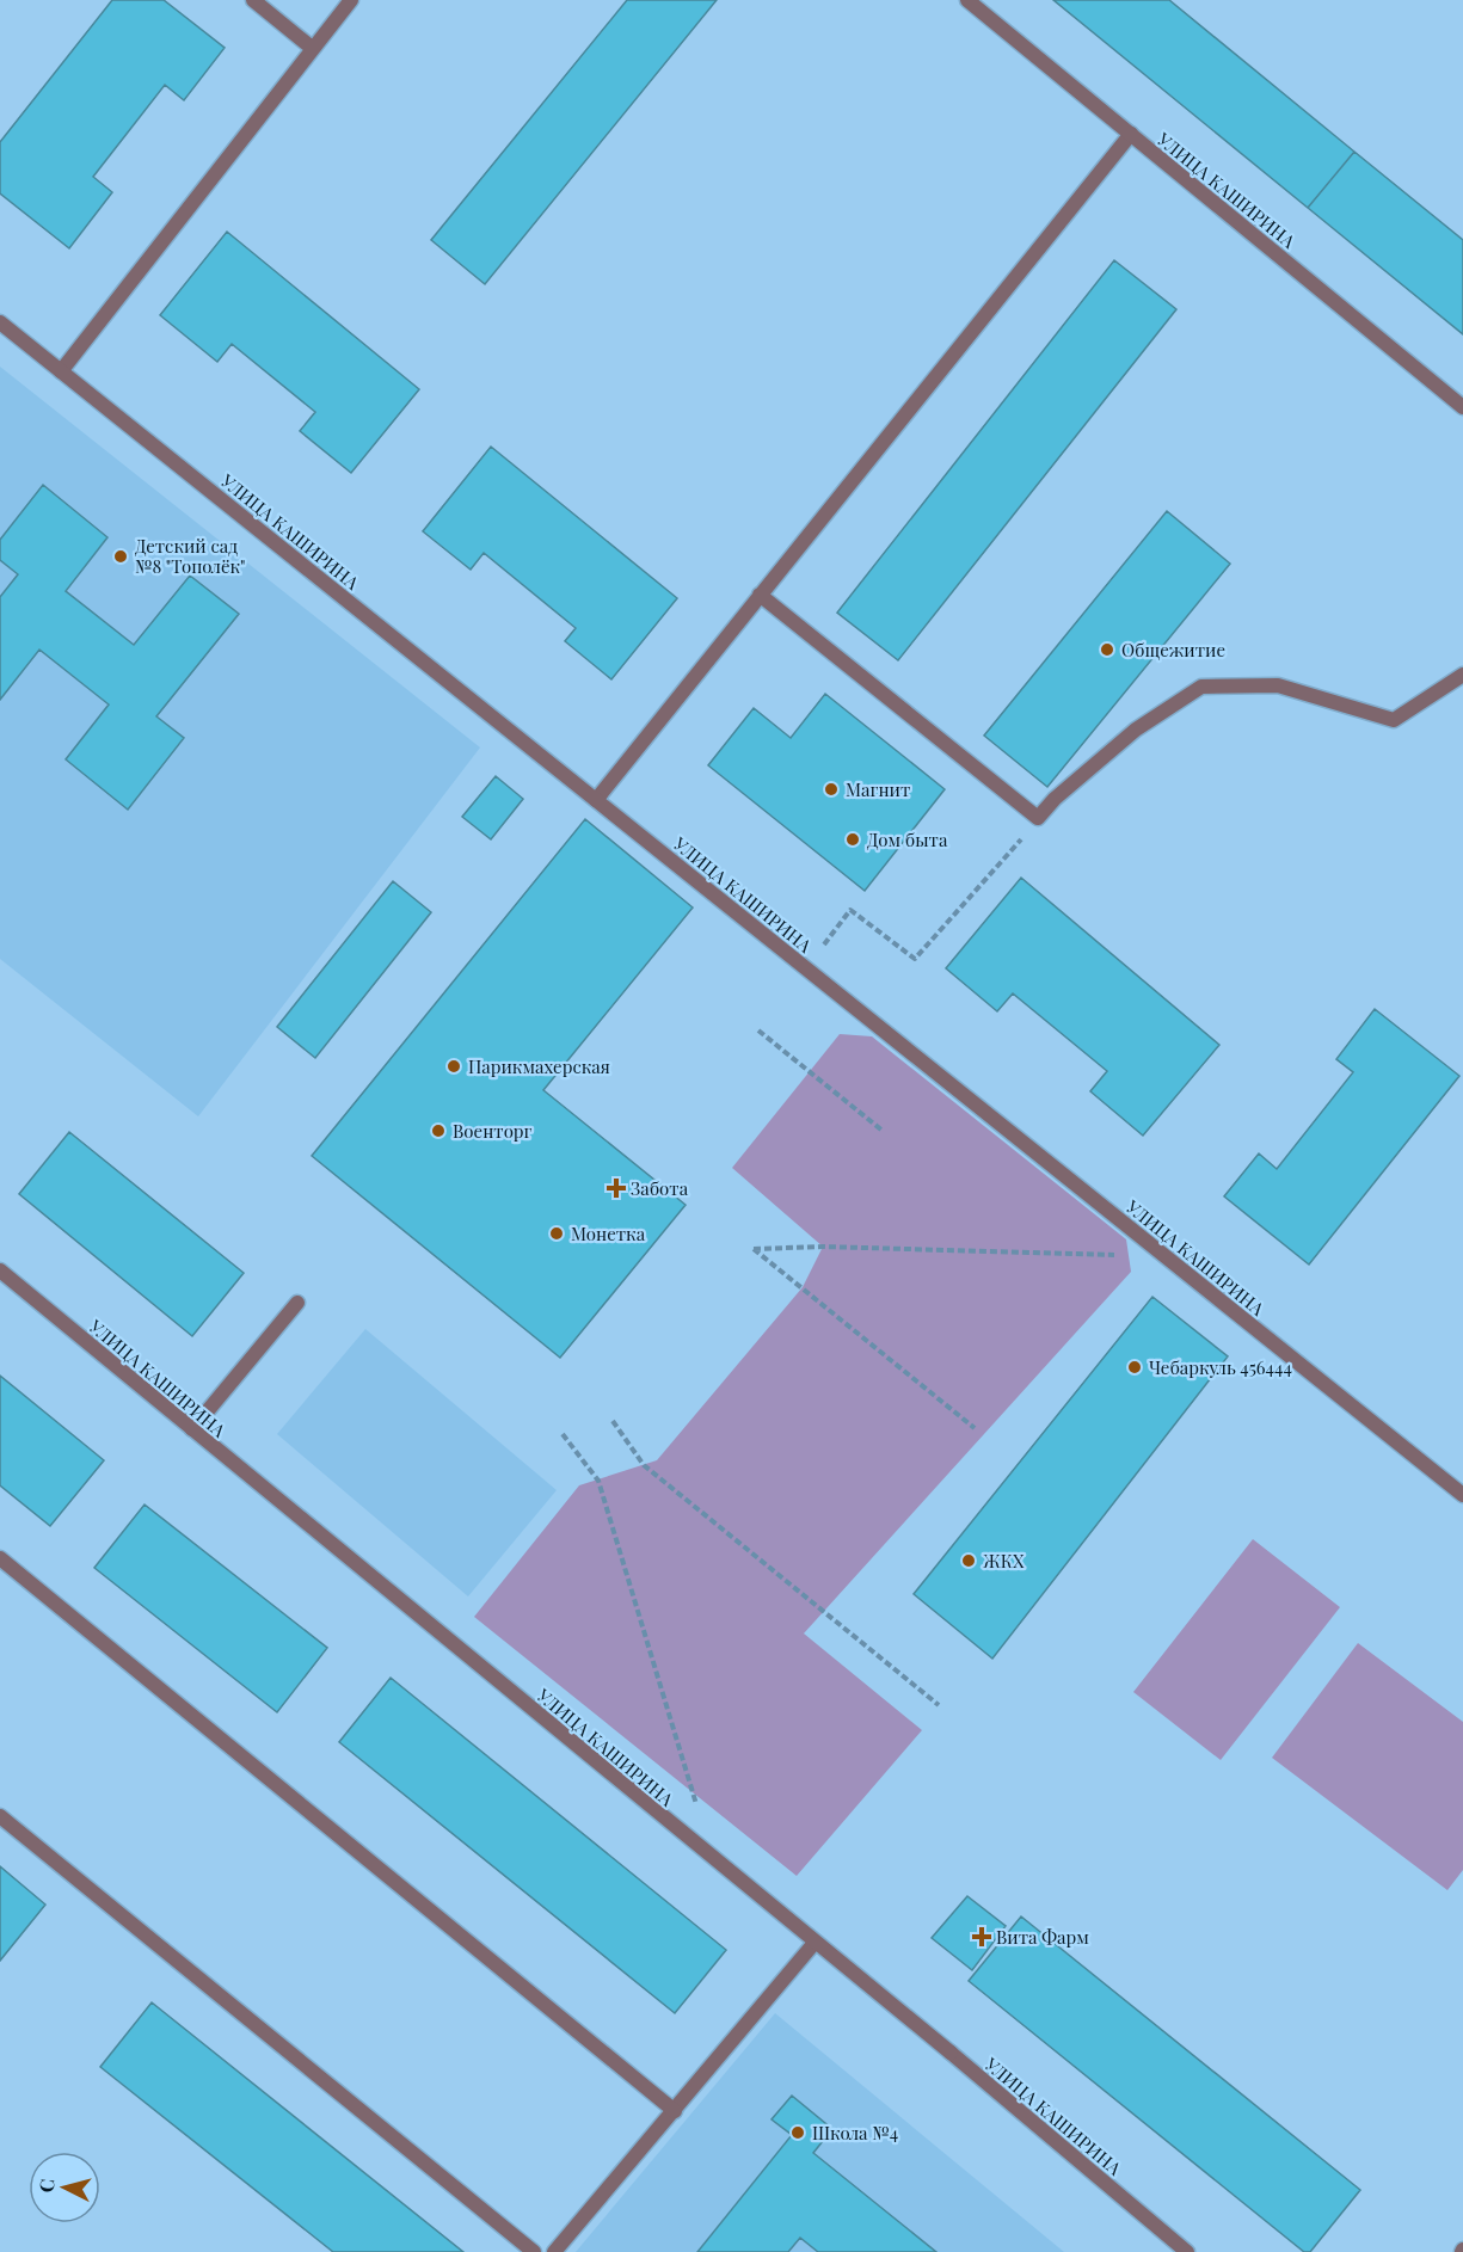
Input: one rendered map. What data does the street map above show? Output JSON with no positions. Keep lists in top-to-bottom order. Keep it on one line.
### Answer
{"streets":{"street":["УЛИЦА КАШИРИНА"]},"places":{"other":["Детский сад №8 \"Тополёк\"","Общежитие","Магнит","Дом быта","Парикмахерская","Военторг","Монетка","Чебаpкуль 456444","ЖКХ","Школа №4"],"health":["Забота","Вита Фарм"]},"north":"left"}
